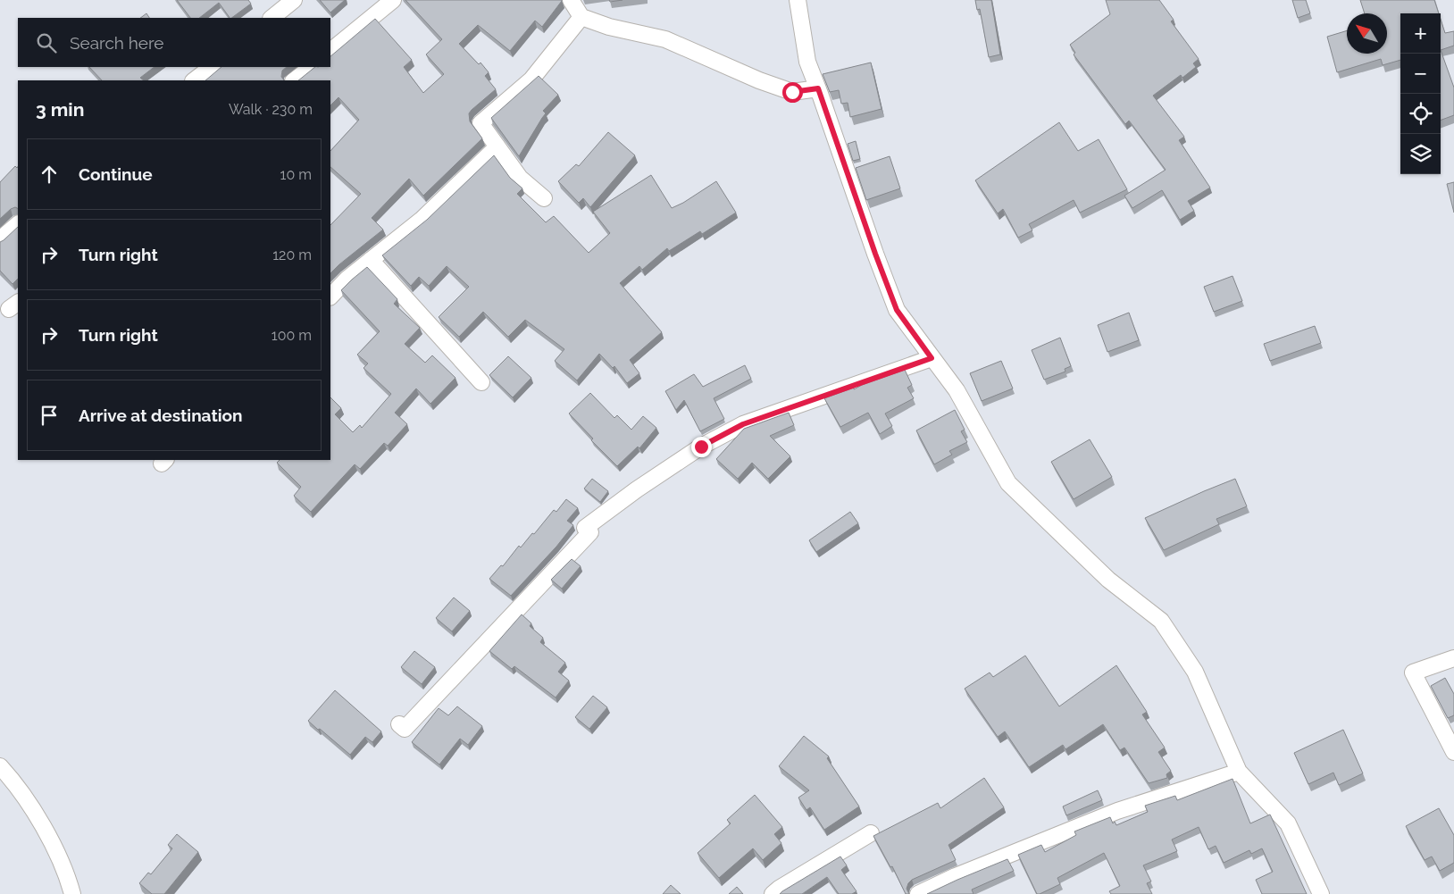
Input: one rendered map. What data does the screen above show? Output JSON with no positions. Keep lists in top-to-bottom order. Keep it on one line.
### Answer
{"north":"top left","page":{"map_buttons":["+","−"],"search":"Search here","heading":["3 min","Walk · 230 m"],"list":[["Continue","10 m"],["Turn right","120 m"],["Turn right","100 m"],"Arrive at destination"]}}
